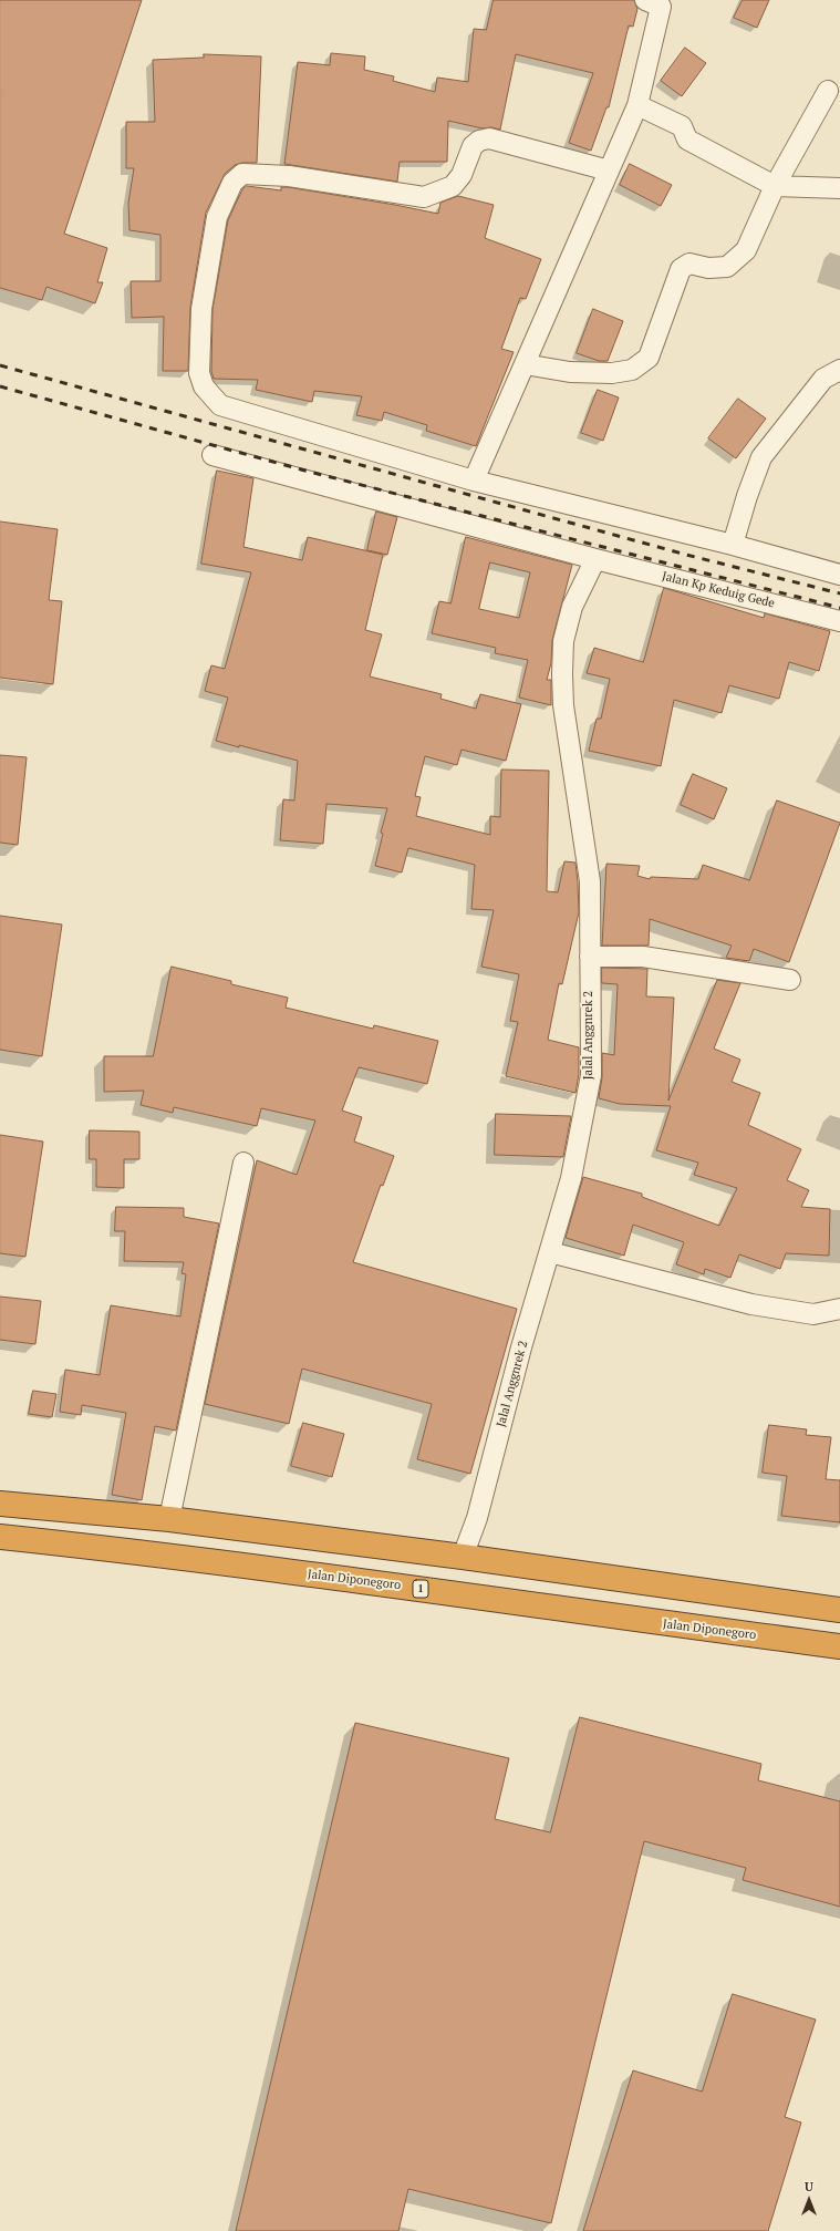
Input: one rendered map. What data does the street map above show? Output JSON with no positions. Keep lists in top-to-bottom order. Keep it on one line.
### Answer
{"streets":{"highway":["Jalan Diponegoro","1"],"street":["Jalan Kp Keduig Gede","Jalal Anggnrek 2"]},"crossings":[["Jalan Kp Keduig Gede","Jalal Anggnrek 2"]],"north":"top"}
